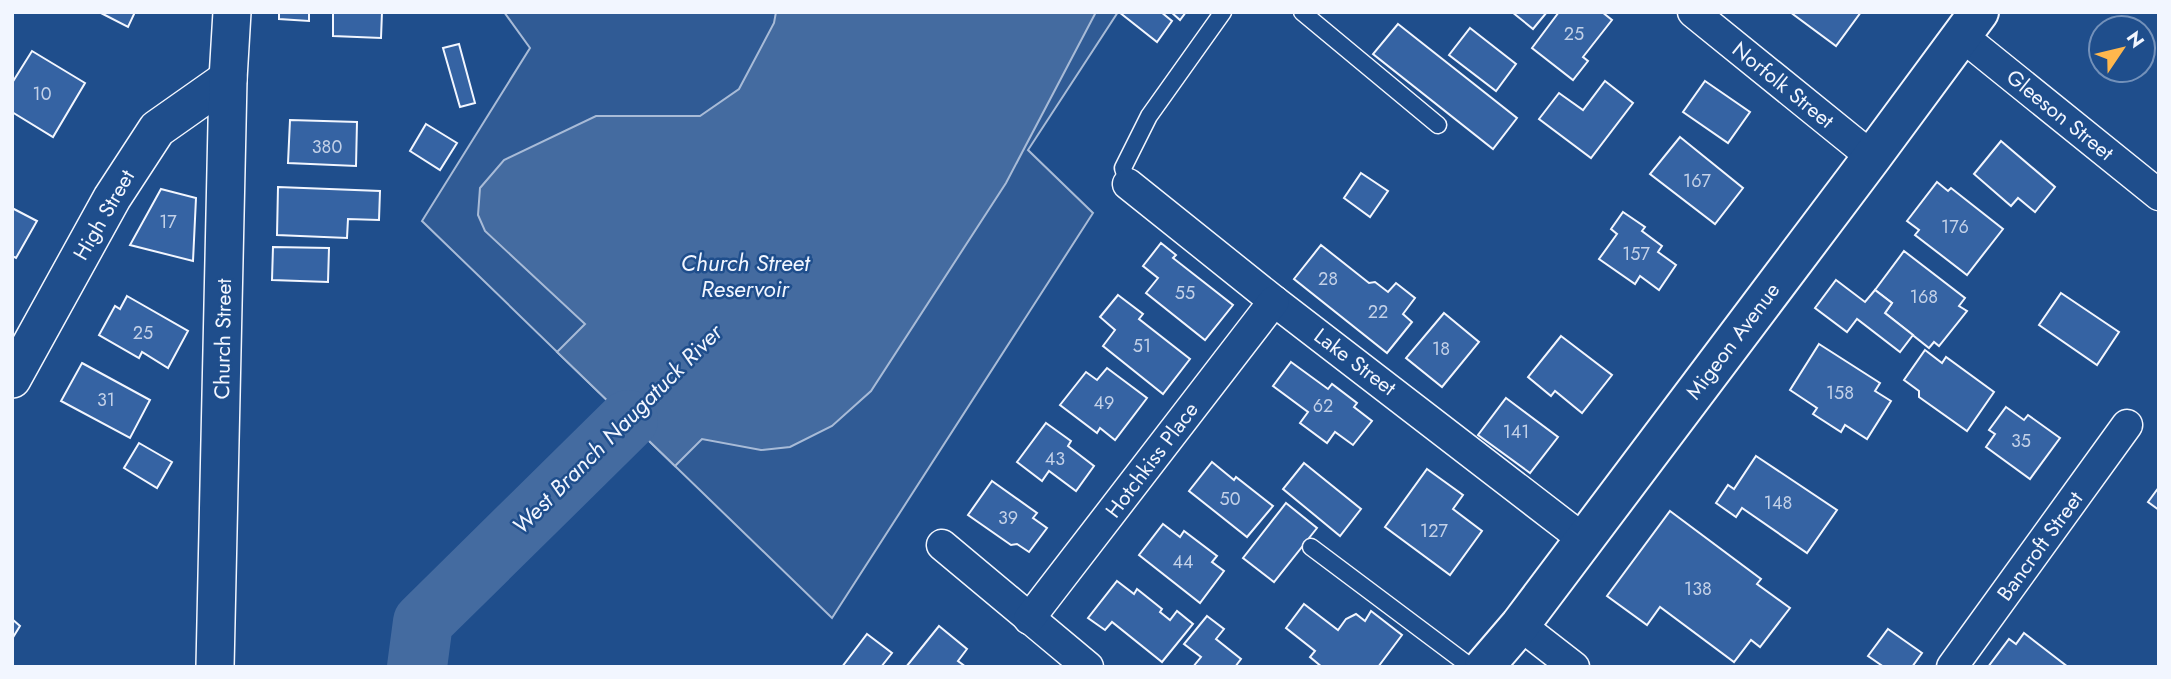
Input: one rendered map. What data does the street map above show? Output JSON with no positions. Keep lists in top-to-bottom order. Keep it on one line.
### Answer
{"streets":{"main road":["Migeon Avenue"],"street":["Norfolk Street","Gleeson Street","High Street","Church Street","Lake Street","Hotchkiss Place","Bancroft Street"]},"crossings":[["Norfolk Street","Migeon Avenue"],["Gleeson Street","Migeon Avenue"],["High Street","Church Street"],["Migeon Avenue","Lake Street"],["Lake Street","Hotchkiss Place"]],"water":["Church Street Reservoir","West Branch Naugatuck River"],"house_numbers":["25","10","380","167","17","176","157","28","55","168","22","25","51","18","158","31","49","62","141","35","43","50","148","39","127","44","138"],"north":"top right"}
